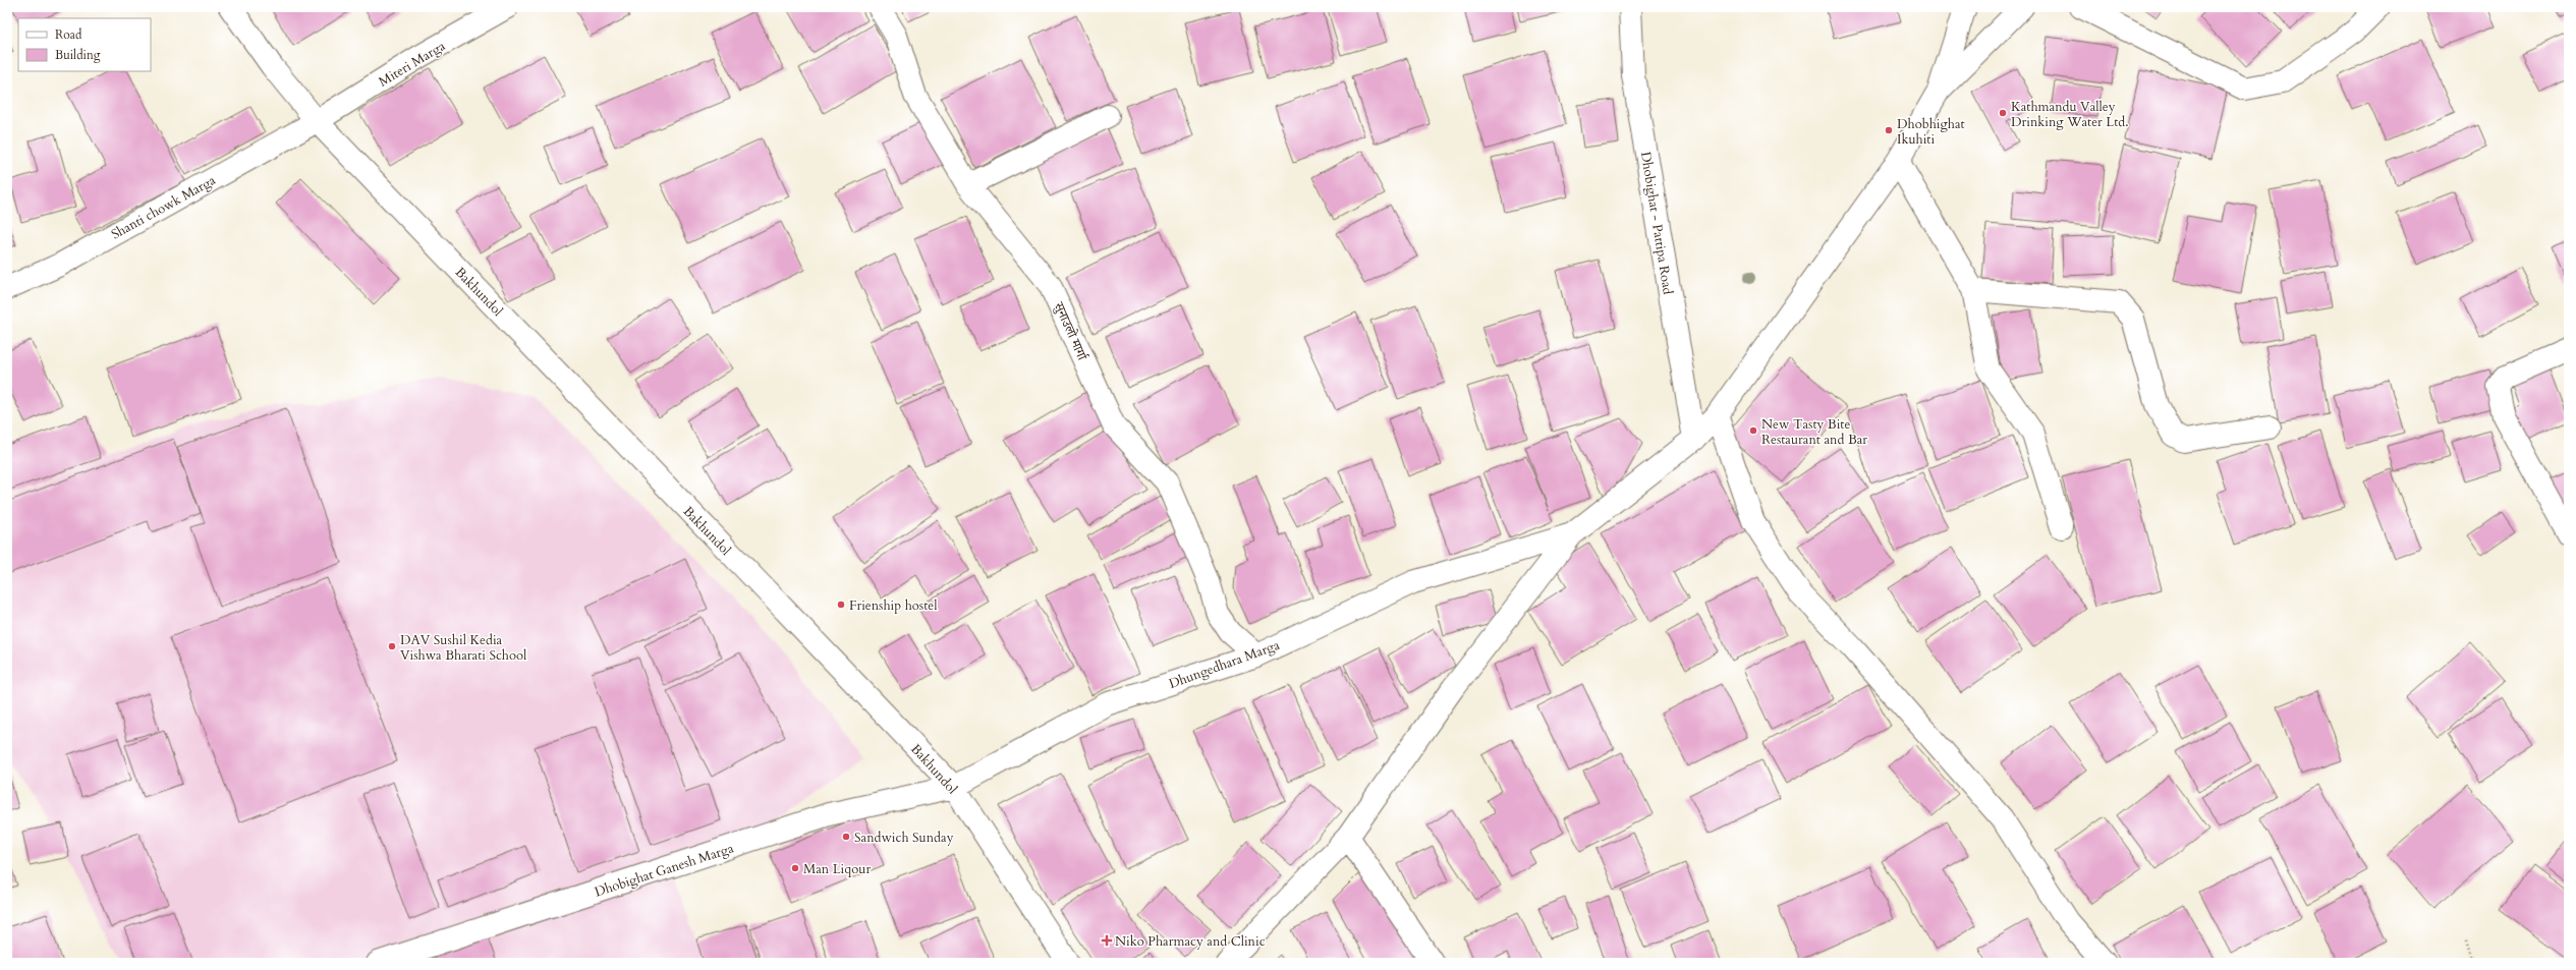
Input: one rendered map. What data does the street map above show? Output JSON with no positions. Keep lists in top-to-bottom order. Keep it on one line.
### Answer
{"streets":{"street":["Miteri Marga","Shanti chowk Marga","Dhobighat - Pattipa Road","Bakhundol","सुनाउलो मार्गा","Dhungedhara Marga","Dhobighat Ganesh Marga"]},"crossings":[["Miteri Marga","Shanti chowk Marga"],["Miteri Marga","Bakhundol"],["Shanti chowk Marga","Bakhundol"],["Bakhundol","Dhungedhara Marga"],["Bakhundol","Dhobighat Ganesh Marga"],["सुनाउलो मार्गा","Dhungedhara Marga"],["Dhungedhara Marga","Dhobighat Ganesh Marga"]],"places":{"other":["Kathmandu Valley Drinking Water Ltd.","Dhobhighat Ikuhiti","New Tasty Bite Restaurant and Bar","Frienship hostel","DAV Sushil Kedia Vishwa Bharati School","Sandwich Sunday","Man Liqour"],"health":["Niko Pharmacy and Clinic"]},"legend":["Road","Building"]}
